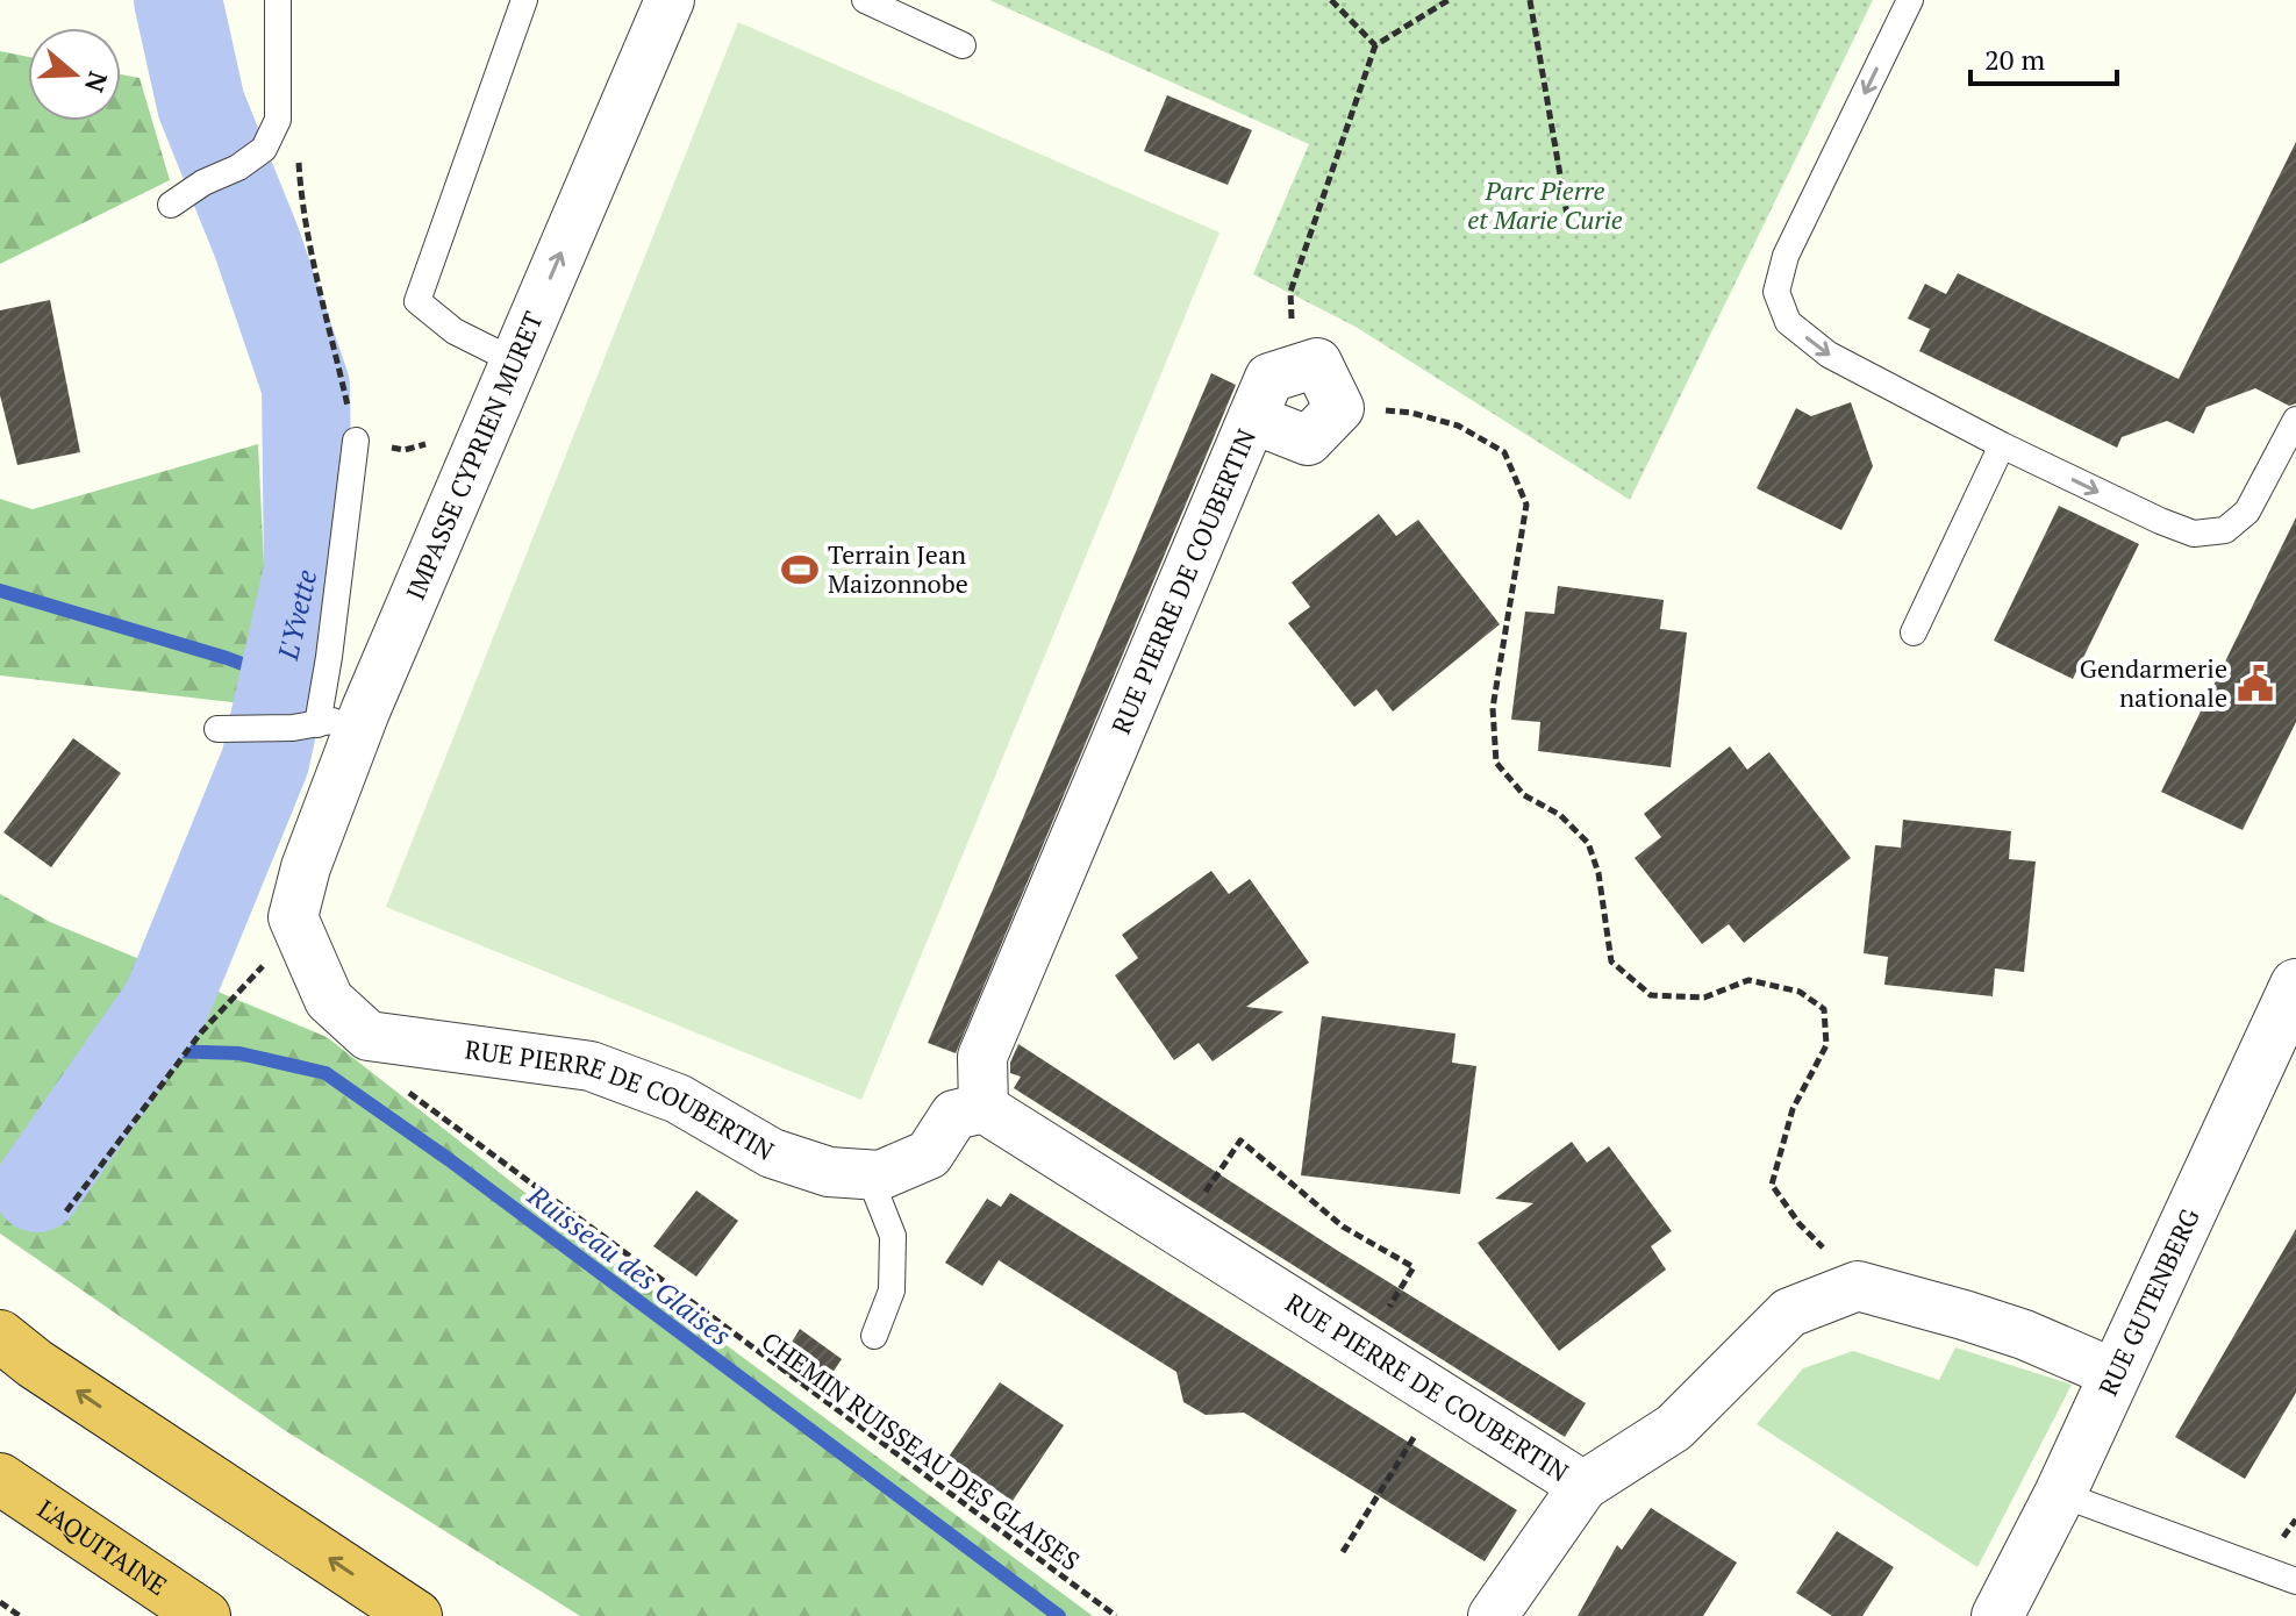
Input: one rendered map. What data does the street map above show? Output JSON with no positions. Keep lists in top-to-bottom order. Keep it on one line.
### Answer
{"streets":{"highway":["L'AQUITAINE"],"street":["IMPASSE CYPRIEN MURET","RUE PIERRE DE COUBERTIN","RUE GUTENBERG"],"path":["CHEMIN RUISSEAU DES GLAISES"]},"crossings":[["IMPASSE CYPRIEN MURET","RUE PIERRE DE COUBERTIN"],["IMPASSE CYPRIEN MURET","CHEMIN RUISSEAU DES GLAISES"],["RUE PIERRE DE COUBERTIN","CHEMIN RUISSEAU DES GLAISES"]],"water":["L'Yvette","Ruisseau des Glaises"],"parks":["Parc Pierre et Marie Curie"],"places":{"sports":["Terrain Jean Maizonnobe"],"public building":["Gendarmerie nationale"]},"scale_bar":"20 m","north":"right"}
